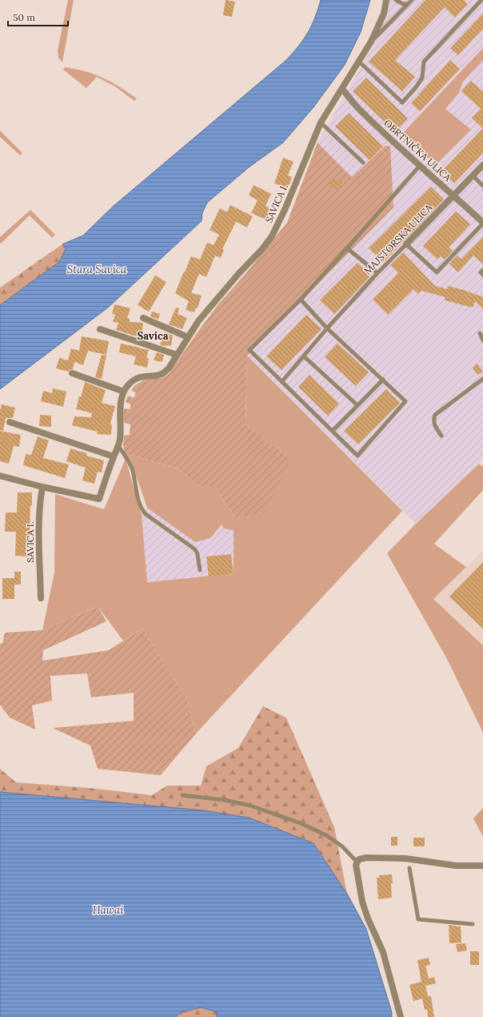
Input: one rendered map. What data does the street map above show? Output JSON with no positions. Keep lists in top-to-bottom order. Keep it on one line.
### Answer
{"streets":{"street":["OBRTNIČKA ULICA","SAVICA I.","MAJSTORSKA ULICA"]},"crossings":[["OBRTNIČKA ULICA","SAVICA I."],["OBRTNIČKA ULICA","MAJSTORSKA ULICA"]],"districts":["Savica"],"water":["Stara Savica","Hawai"],"scale_bar":"50 m"}
